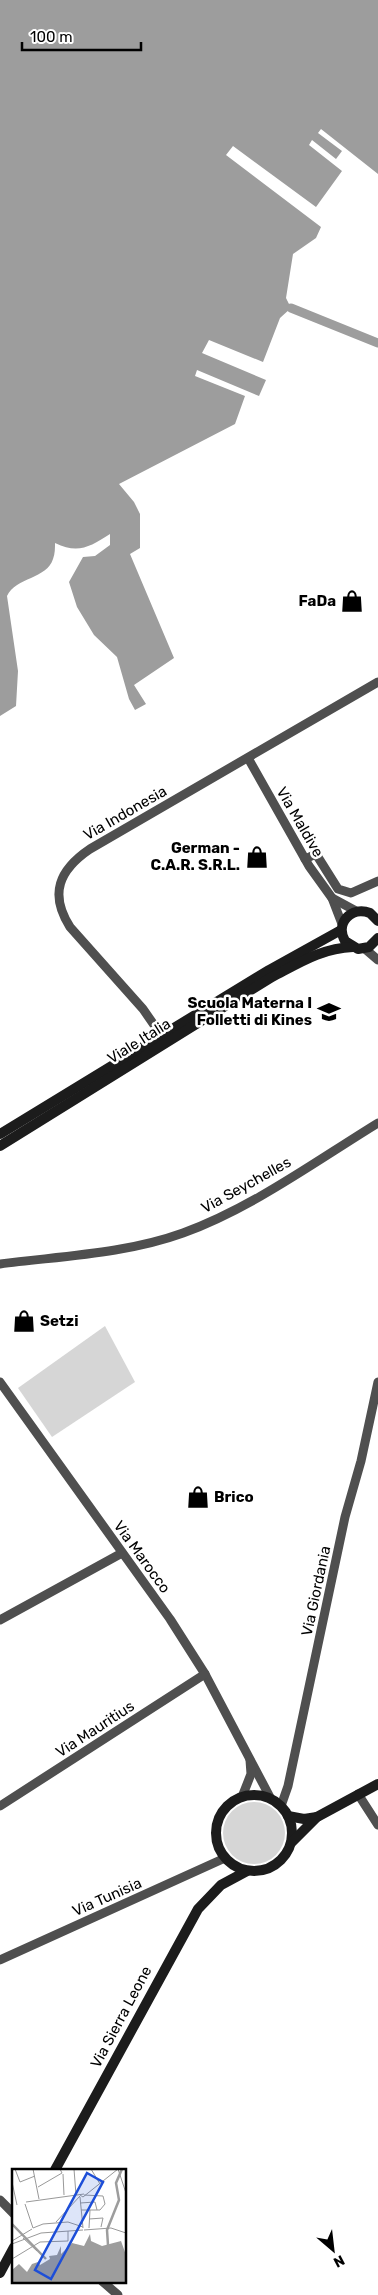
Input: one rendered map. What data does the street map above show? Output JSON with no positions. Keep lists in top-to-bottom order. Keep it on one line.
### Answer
{"streets":{"main road":["Viale Italia","Via Sierra Leone"],"street":["Via Indonesia","Via Maldive","Via Seychelles","Via Marocco","Via Giordania","Via Mauritius","Via Tunisia"]},"crossings":[["Via Indonesia","Via Maldive"],["Via Indonesia","Viale Italia"],["Via Maldive","Viale Italia"],["Via Marocco","Via Giordania"],["Via Marocco","Via Mauritius"],["Via Marocco","Via Tunisia"],["Via Marocco","Via Sierra Leone"],["Via Giordania","Via Tunisia"],["Via Giordania","Via Sierra Leone"],["Via Tunisia","Via Sierra Leone"]],"places":{"shop":["FaDa","German - C.A.R. S.R.L.","Setzi","Brico"],"school or university":["Scuola Materna I Folletti di Kines"]},"scale_bar":"100 m","north":"bottom right"}
